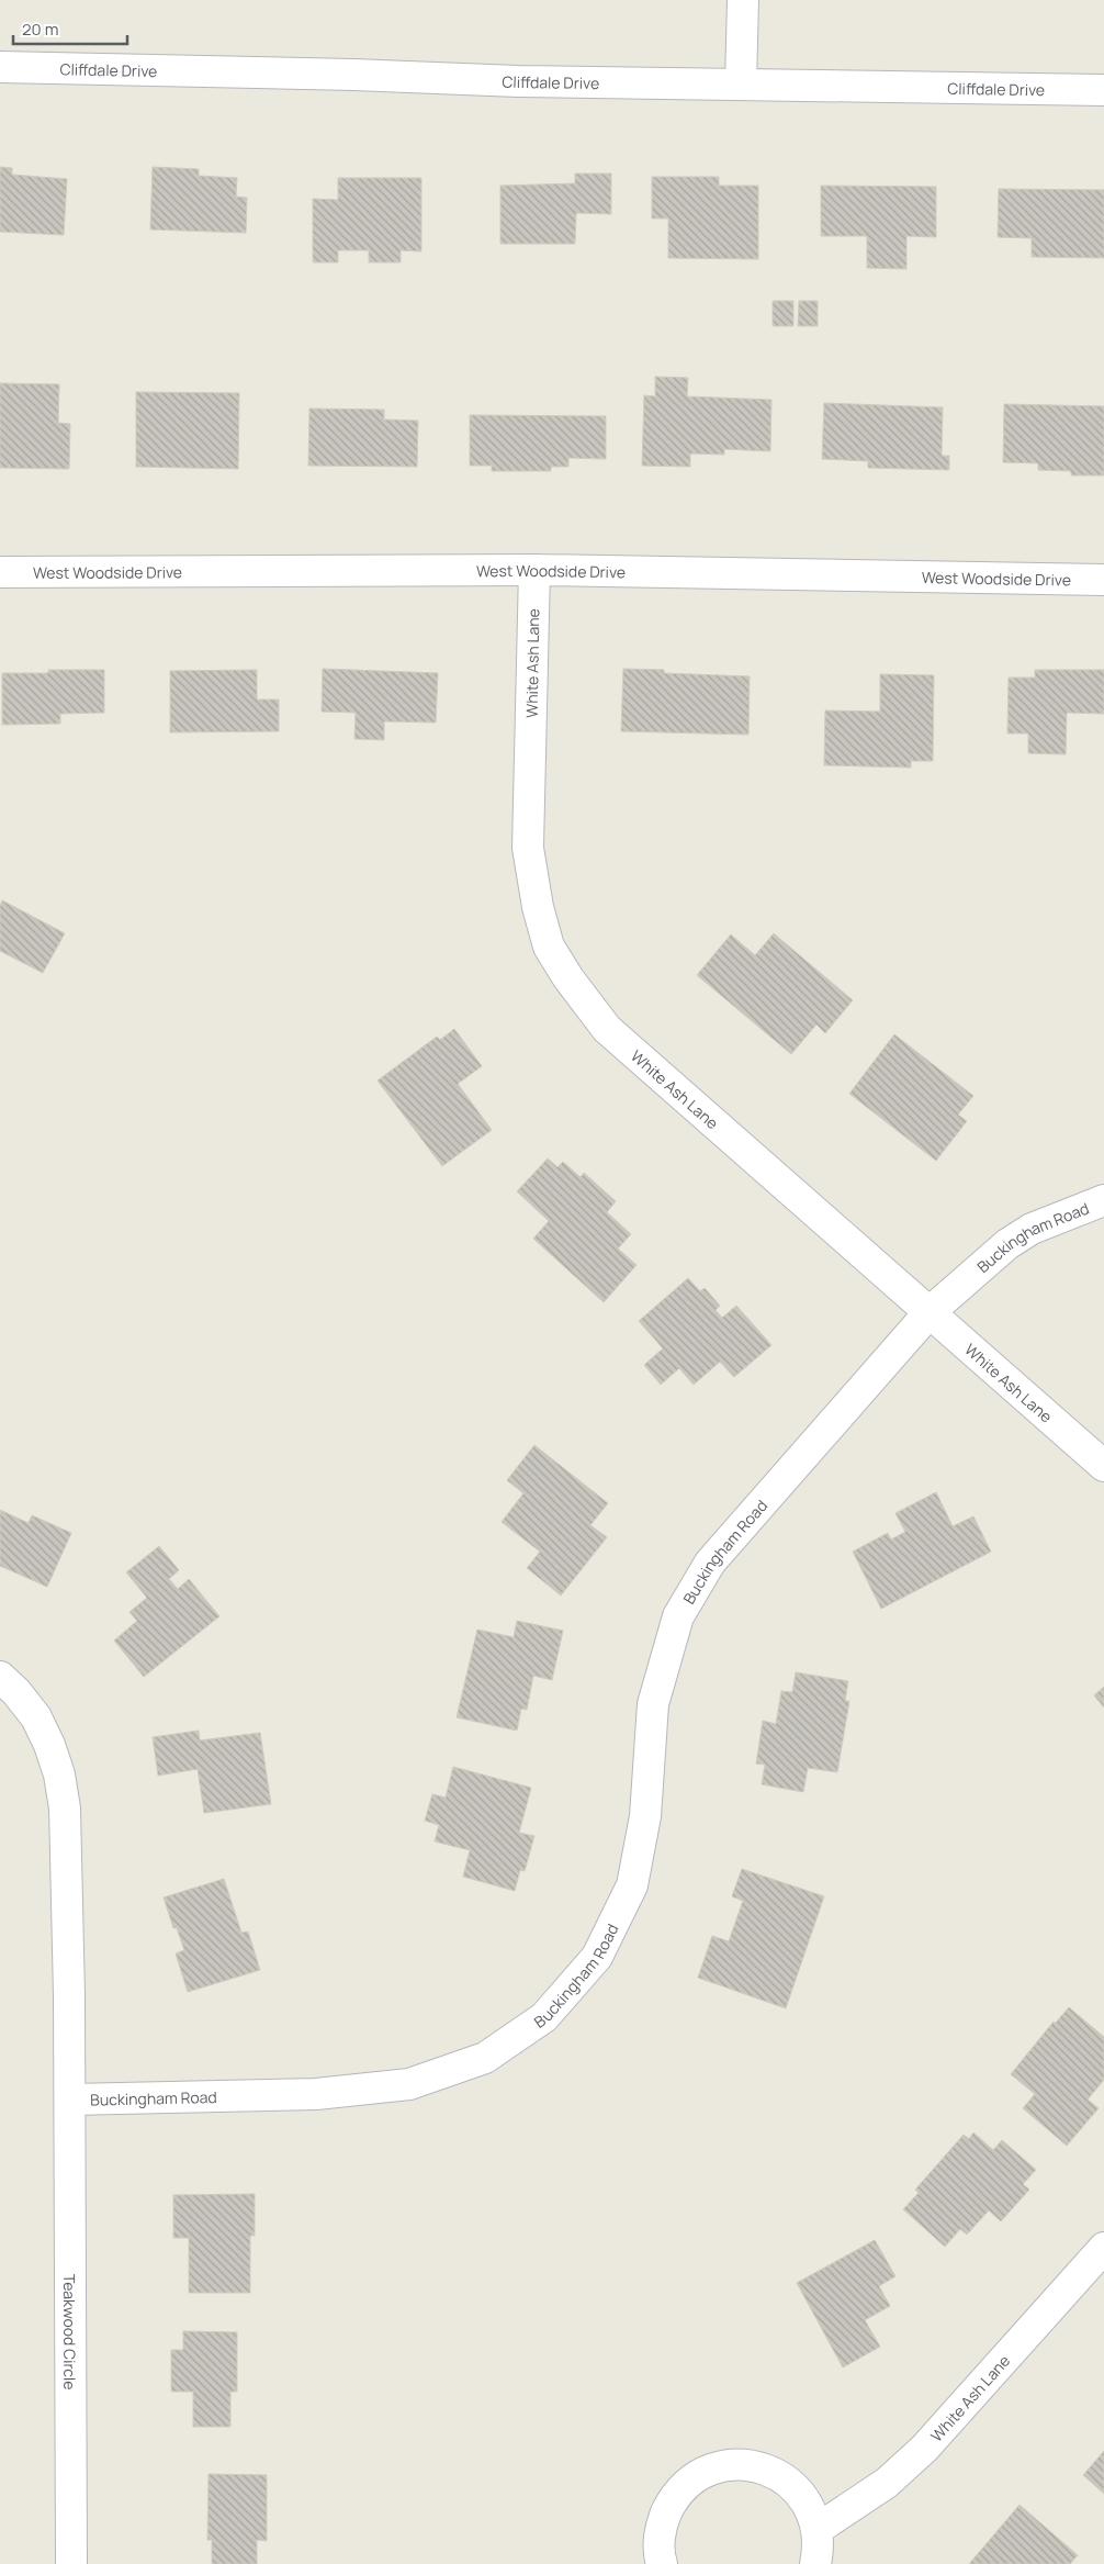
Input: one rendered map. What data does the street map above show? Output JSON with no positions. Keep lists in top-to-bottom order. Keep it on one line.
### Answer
{"streets":{"street":["Cliffdale Drive","West Woodside Drive","White Ash Lane","Buckingham Road","Teakwood Circle"]},"crossings":[["West Woodside Drive","White Ash Lane"],["White Ash Lane","Buckingham Road"],["Buckingham Road","Teakwood Circle"]],"scale_bar":"20 m"}
